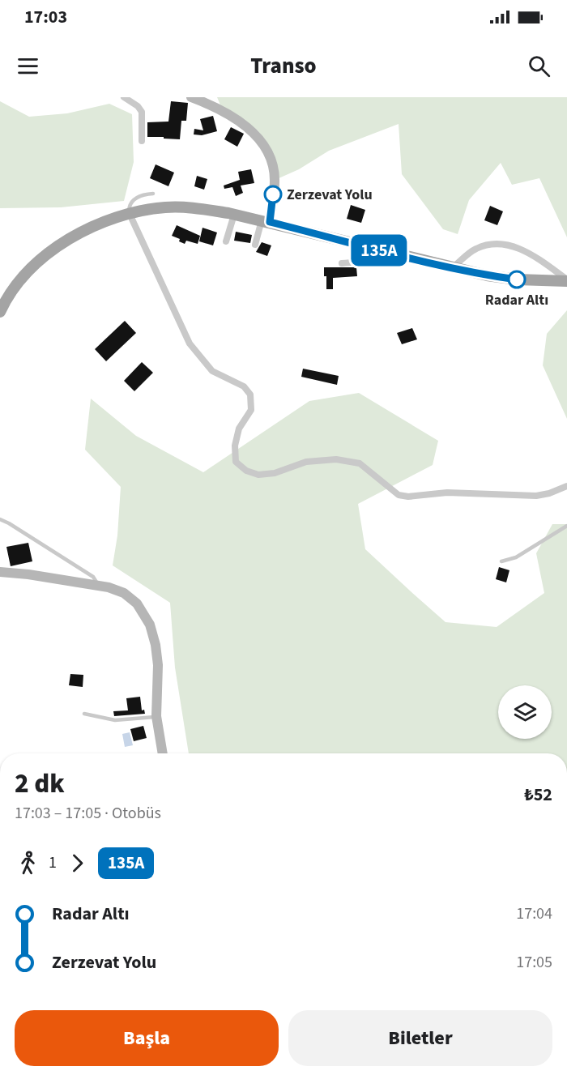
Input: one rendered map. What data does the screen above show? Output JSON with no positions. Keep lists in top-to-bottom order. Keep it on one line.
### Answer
{"places":["Zerzevat Yolu","Radar Altı"],"lines":["bus line 135A"],"page":{"status":"17:03","header":"Transo","on_map":"135A","heading":["2 dk","17:03 – 17:05 · Otobüs","₺52"],"legs":["1","135A"],"list":[{"name":"Radar Altı","value":"17:04"},{"name":"Zerzevat Yolu","value":"17:05"}],"buttons":["Başla","Biletler"]}}
